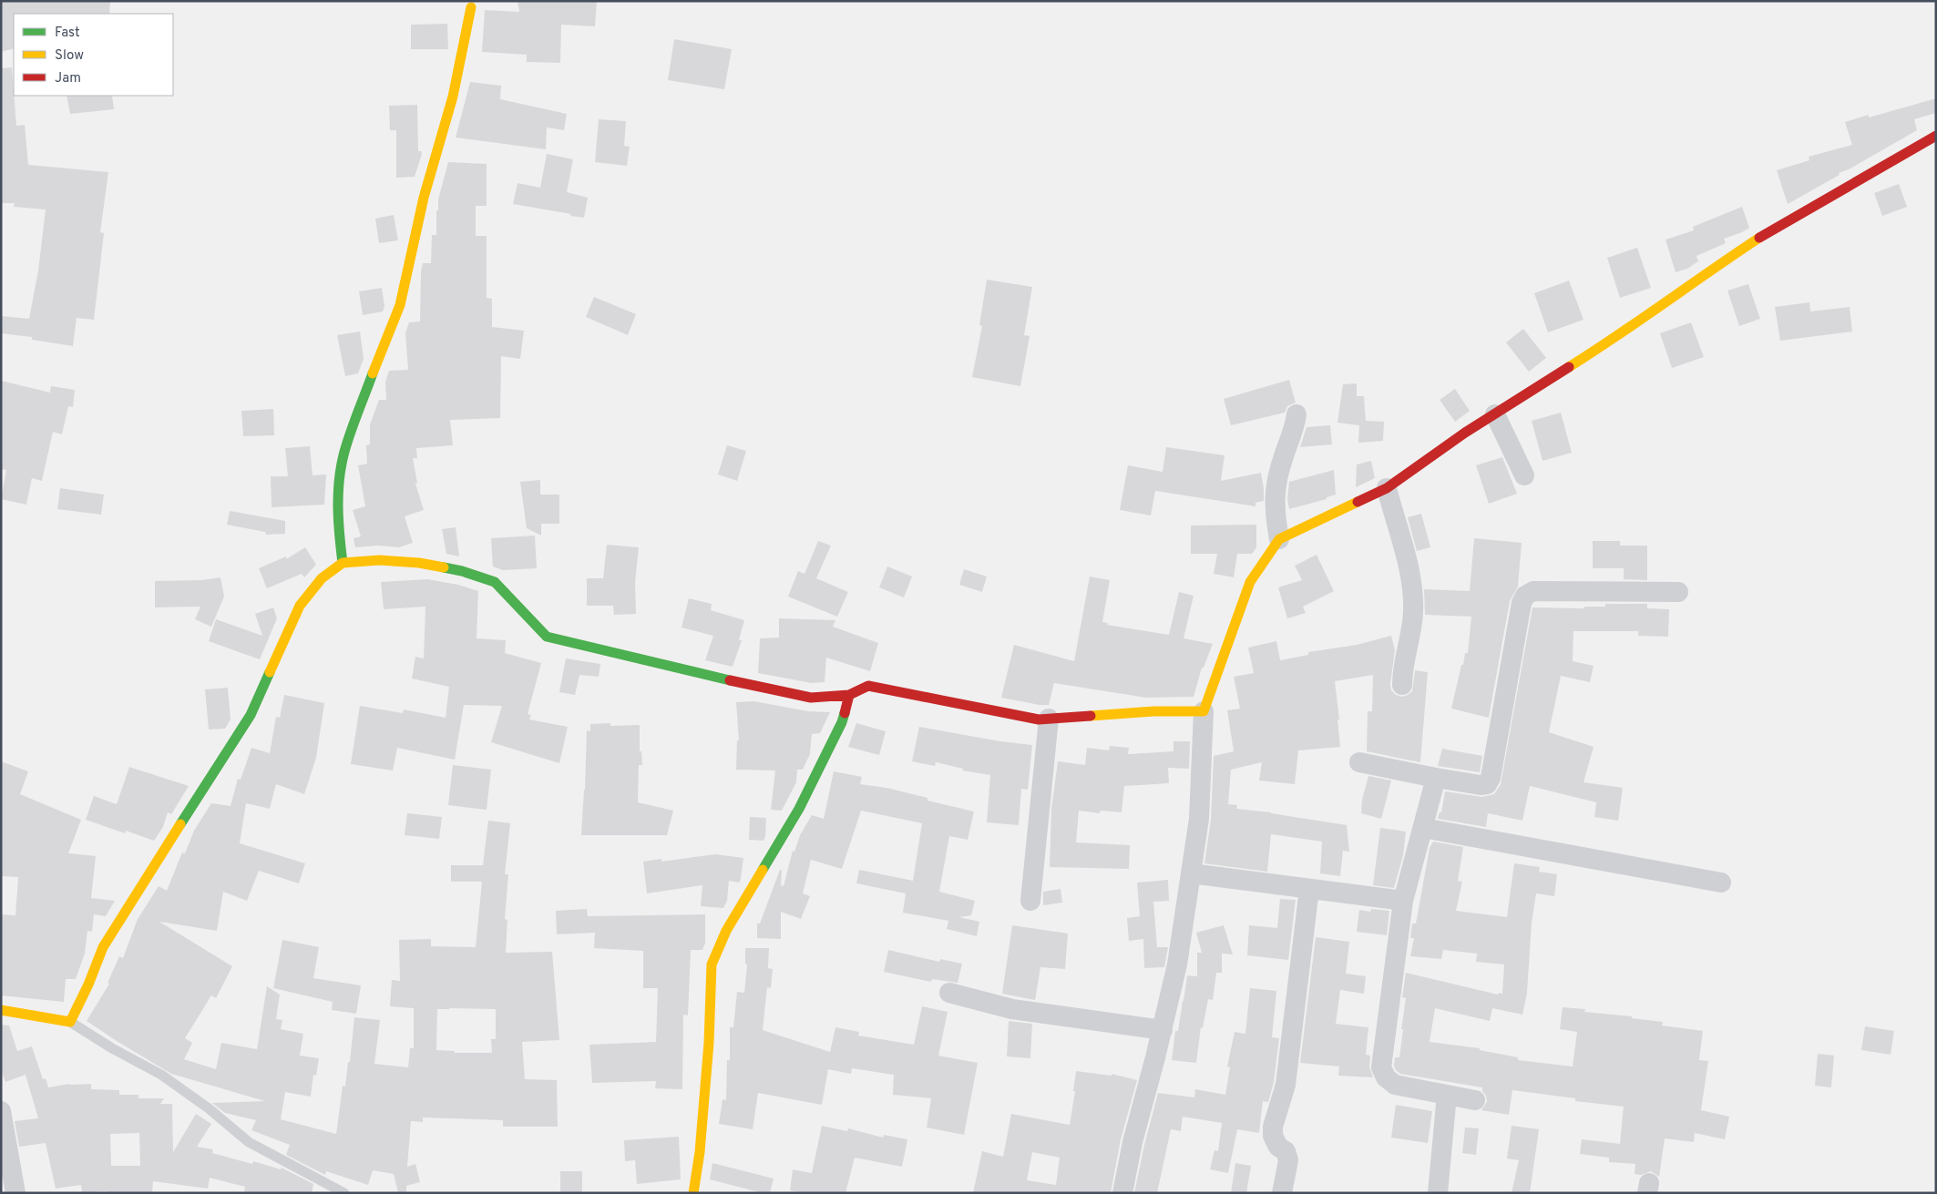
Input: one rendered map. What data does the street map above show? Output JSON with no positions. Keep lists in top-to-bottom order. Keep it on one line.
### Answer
{"legend":["Fast","Slow","Jam"]}
